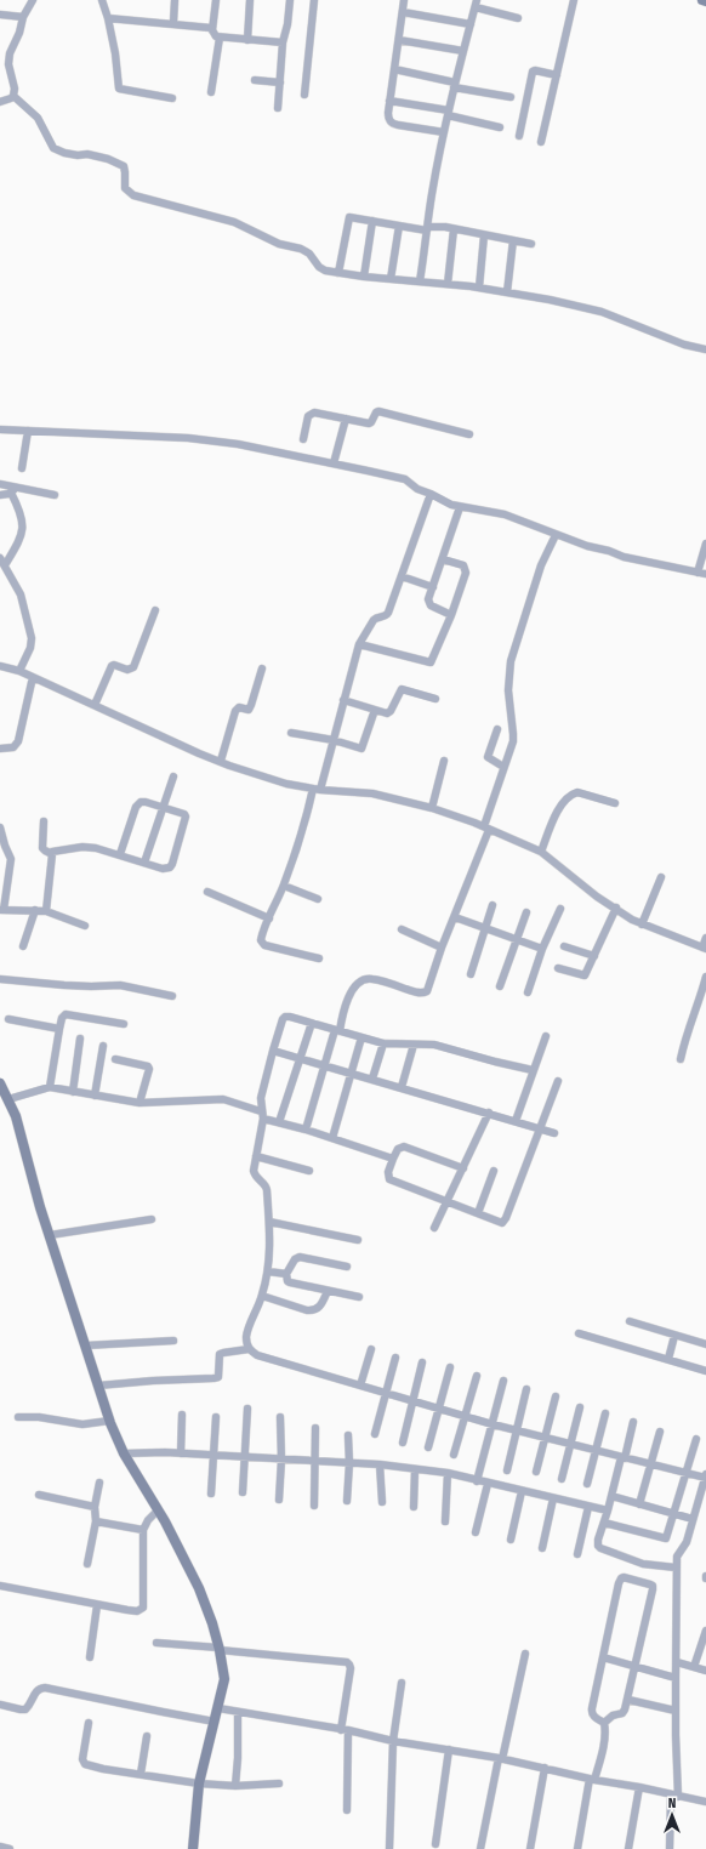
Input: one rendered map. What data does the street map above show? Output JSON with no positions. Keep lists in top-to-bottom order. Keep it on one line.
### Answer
{"north":"top"}
